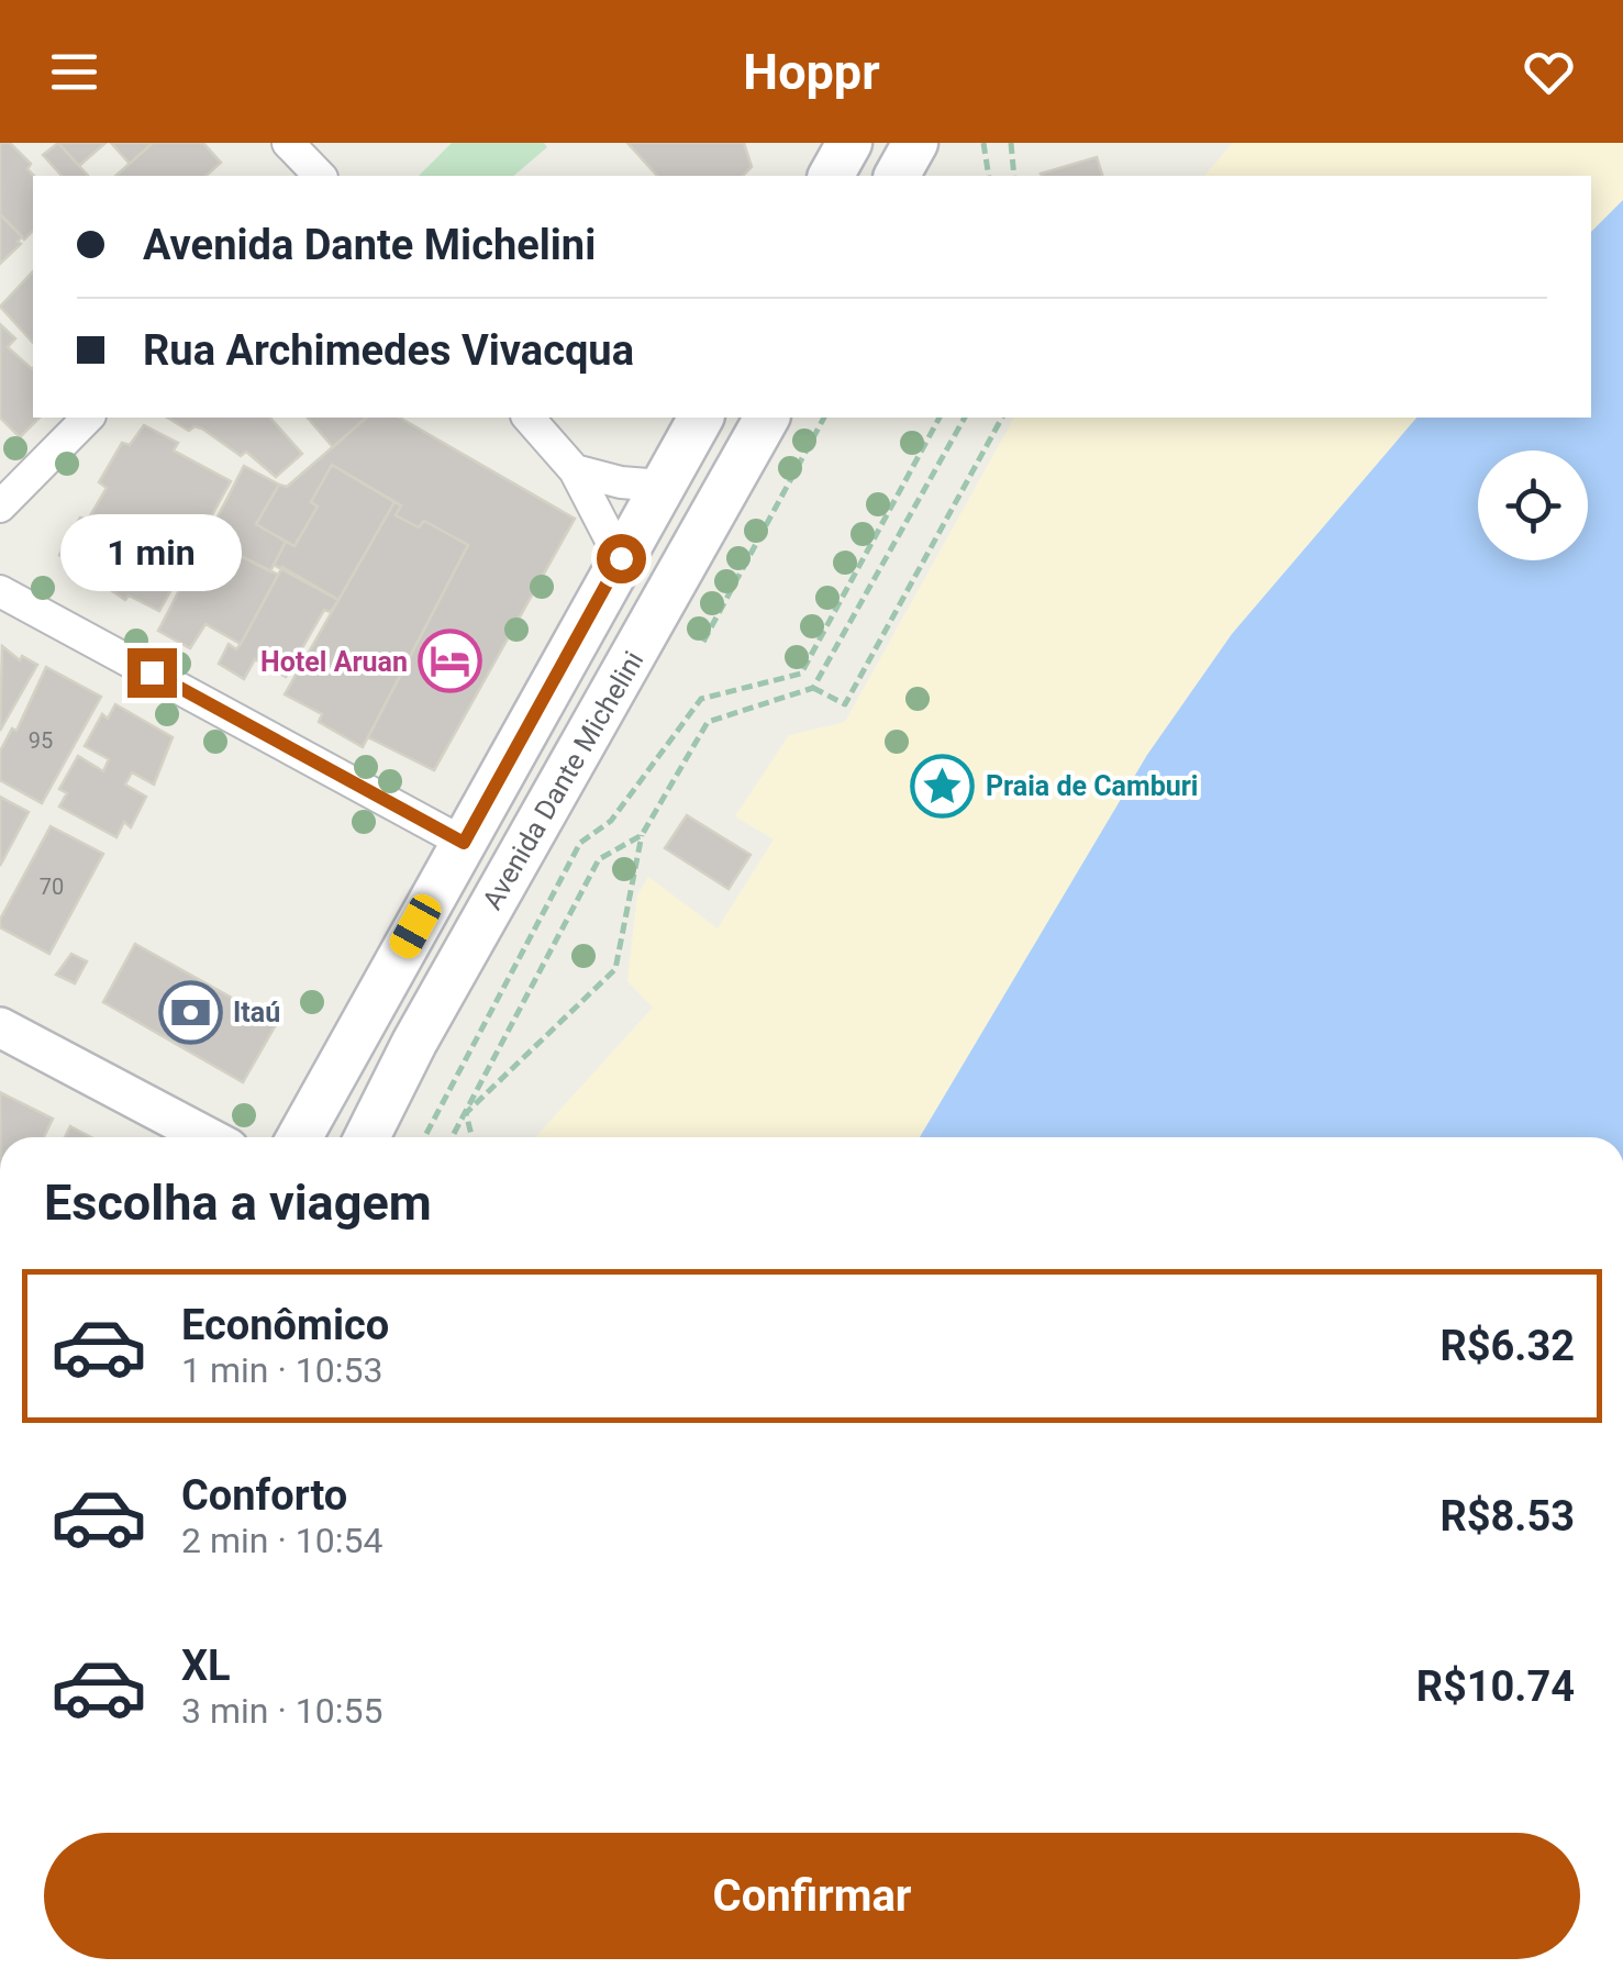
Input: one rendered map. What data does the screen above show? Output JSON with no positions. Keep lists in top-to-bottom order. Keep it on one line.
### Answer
{"streets":{"main road":["Avenida Dante Michelini"]},"places":{"hotel":["Hotel Aruan"],"place":["Praia de Camburi"],"bank":["Itaú"]},"house_numbers":["95","70"],"page":{"header":"Hoppr","banner":["Avenida Dante Michelini","Rua Archimedes Vivacqua"],"bubble":"1 min","heading":"Escolha a viagem","list":[{"name":"Econômico","note":"1 min · 10:53","value":"R$6.32"},{"name":"Conforto","note":"2 min · 10:54","value":"R$8.53"},{"name":"XL","note":"3 min · 10:55","value":"R$10.74"}],"buttons":"Confirmar"}}
